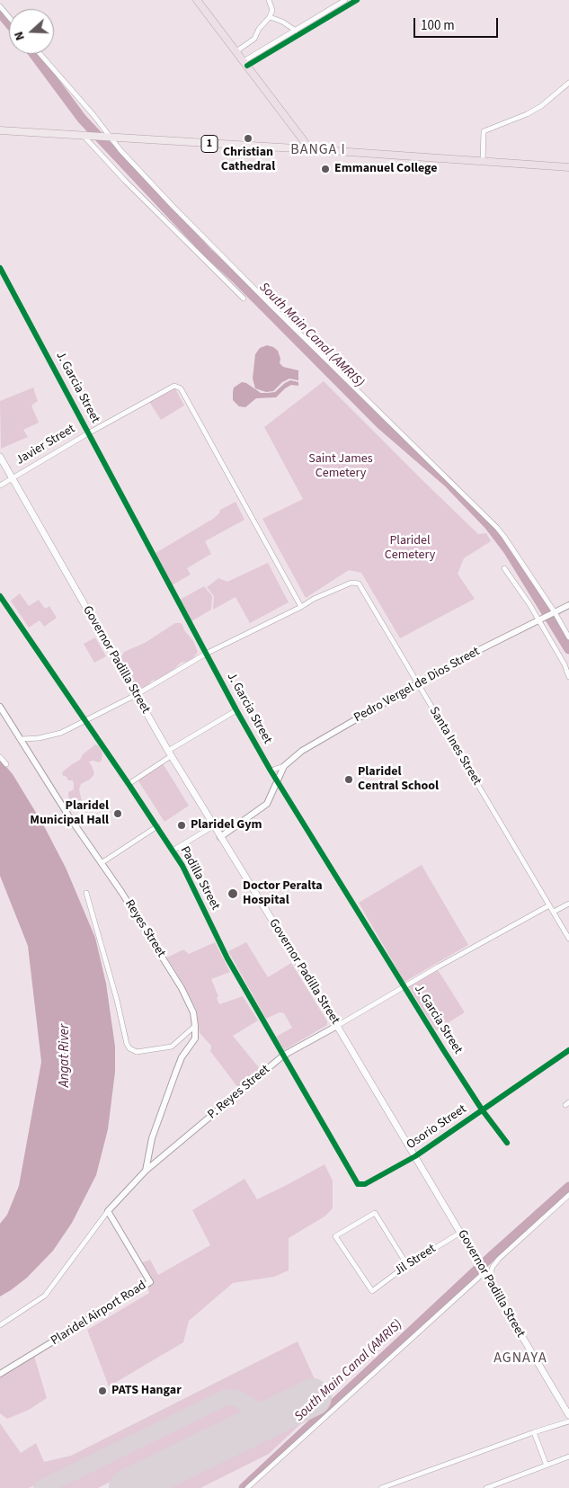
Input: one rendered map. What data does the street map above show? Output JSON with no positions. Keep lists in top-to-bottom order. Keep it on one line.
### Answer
{"streets":{"highway":["1"],"main road":["Governor Padilla Street"],"street":["J. Garcia Street","Javier Street","Pedro Vergel de Dios Street","Santa Ines Street","Padilla Street","Reyes Street","P. Reyes Street","Osorio Street","Jil Street","Plaridel Airport Road"]},"crossings":[["J. Garcia Street","Javier Street"],["J. Garcia Street","Pedro Vergel de Dios Street"],["J. Garcia Street","Santa Ines Street"],["J. Garcia Street","P. Reyes Street"],["J. Garcia Street","Osorio Street"],["Javier Street","Governor Padilla Street"],["Javier Street","Santa Ines Street"],["Governor Padilla Street","Pedro Vergel de Dios Street"],["Governor Padilla Street","Santa Ines Street"],["Governor Padilla Street","P. Reyes Street"],["Governor Padilla Street","Osorio Street"],["Governor Padilla Street","Jil Street"],["Pedro Vergel de Dios Street","Santa Ines Street"],["Santa Ines Street","Padilla Street"],["Santa Ines Street","Reyes Street"],["Santa Ines Street","P. Reyes Street"],["Padilla Street","P. Reyes Street"],["Padilla Street","Osorio Street"],["P. Reyes Street","Plaridel Airport Road"]],"districts":["BANGA I","AGNAYA"],"water":["South Main Canal (AMRIS)","Angat River"],"parks":["Saint James Cemetery","Plaridel Cemetery"],"places":["Christian Cathedral","Emmanuel College","Plaridel Central School","Plaridel Municipal Hall","Plaridel Gym","Doctor Peralta Hospital","PATS Hangar"],"scale_bar":"100 m","north":"left"}
